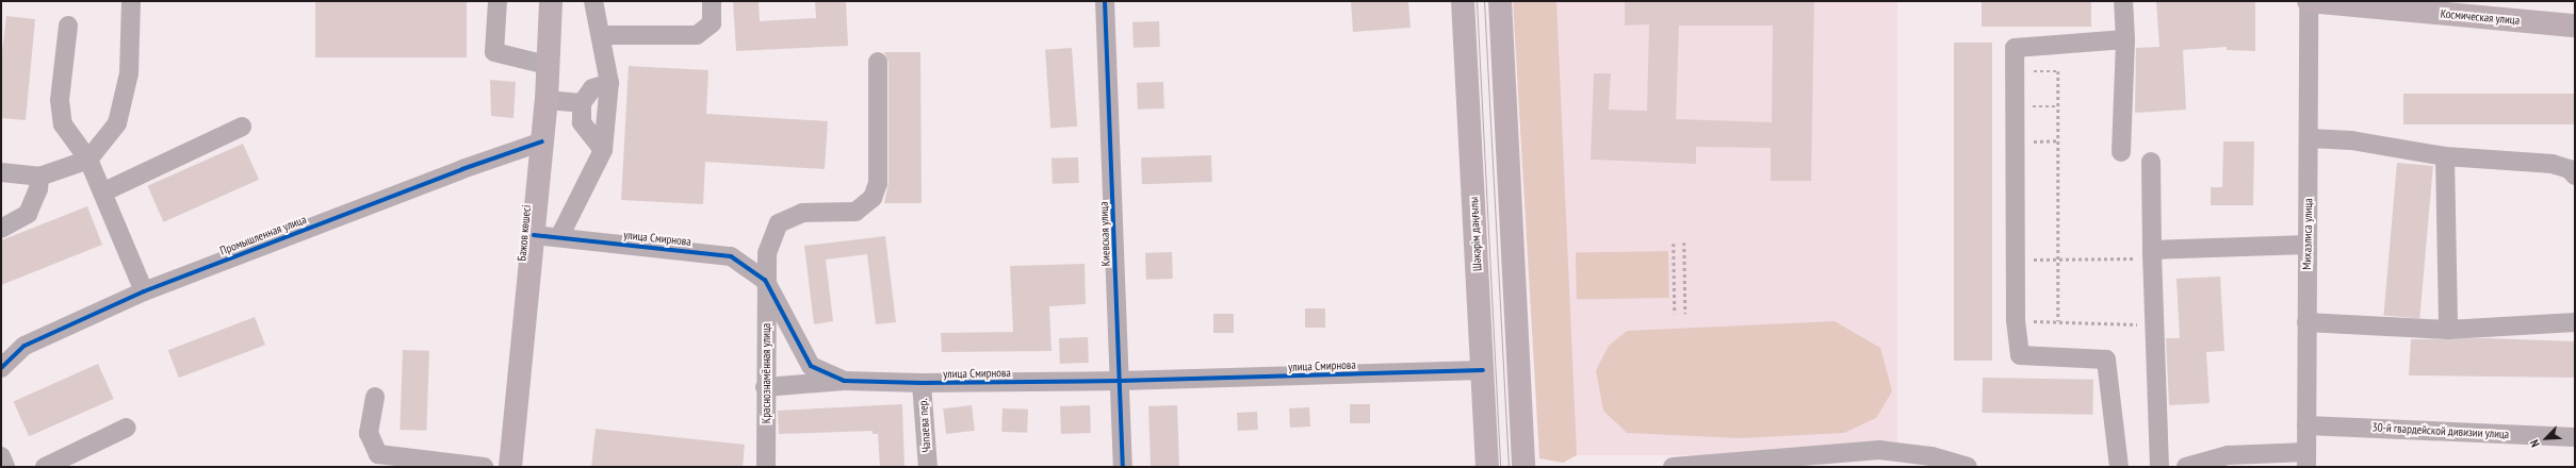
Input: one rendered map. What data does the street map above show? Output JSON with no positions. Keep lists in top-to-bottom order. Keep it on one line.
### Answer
{"streets":{"main road":["Космическая улица","Бажов көшесі","Шәкәрім даңғылы","улица Смирнова"],"street":["Киевская улица","Михаэлиса улица","Промышленная улица","Краснознамённая улица","Чапаева пер.","30-й гвардейской дивизии улица"]},"crossings":[["Космическая улица","Михаэлиса улица"],["Бажов көшесі","Промышленная улица"],["Бажов көшесі","улица Смирнова"],["Киевская улица","улица Смирнова"],["Шәкәрім даңғылы","улица Смирнова"],["Михаэлиса улица","30-й гвардейской дивизии улица"],["улица Смирнова","Краснознамённая улица"],["улица Смирнова","Чапаева пер."]],"north":"bottom left"}
